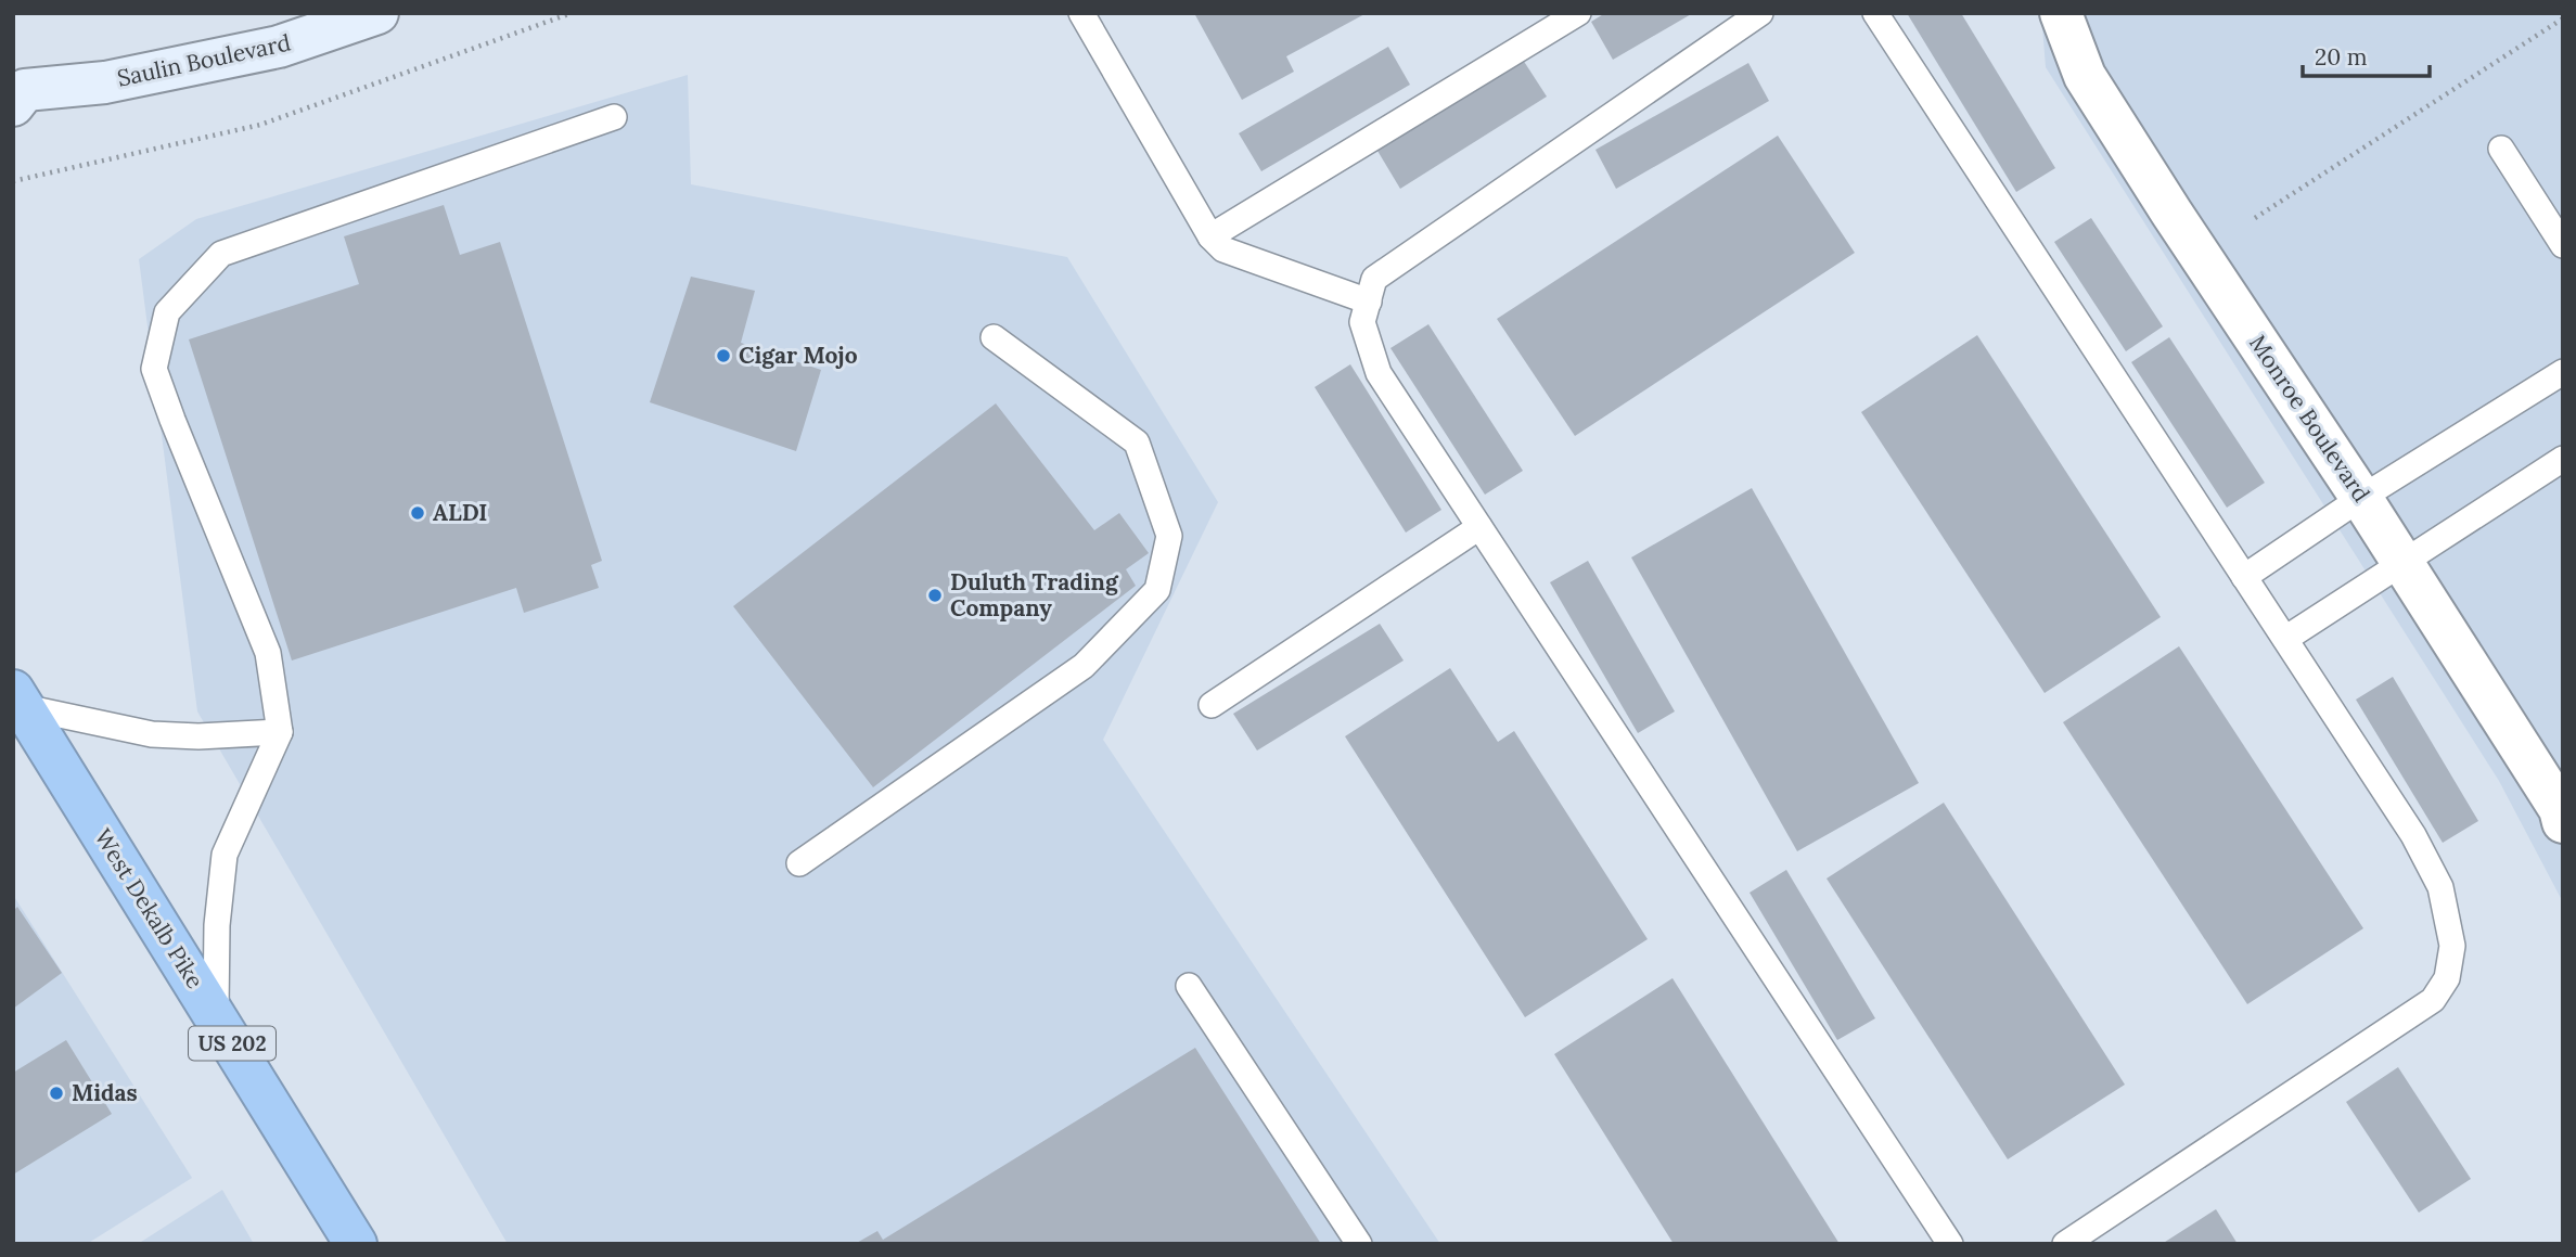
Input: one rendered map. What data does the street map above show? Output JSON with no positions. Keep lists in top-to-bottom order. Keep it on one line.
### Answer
{"streets":{"highway":["West Dekalb Pike","US 202"],"street":["Saulin Boulevard","Monroe Boulevard"]},"places":["Cigar Mojo","ALDI","Duluth Trading Company","Midas"],"scale_bar":"20 m"}
